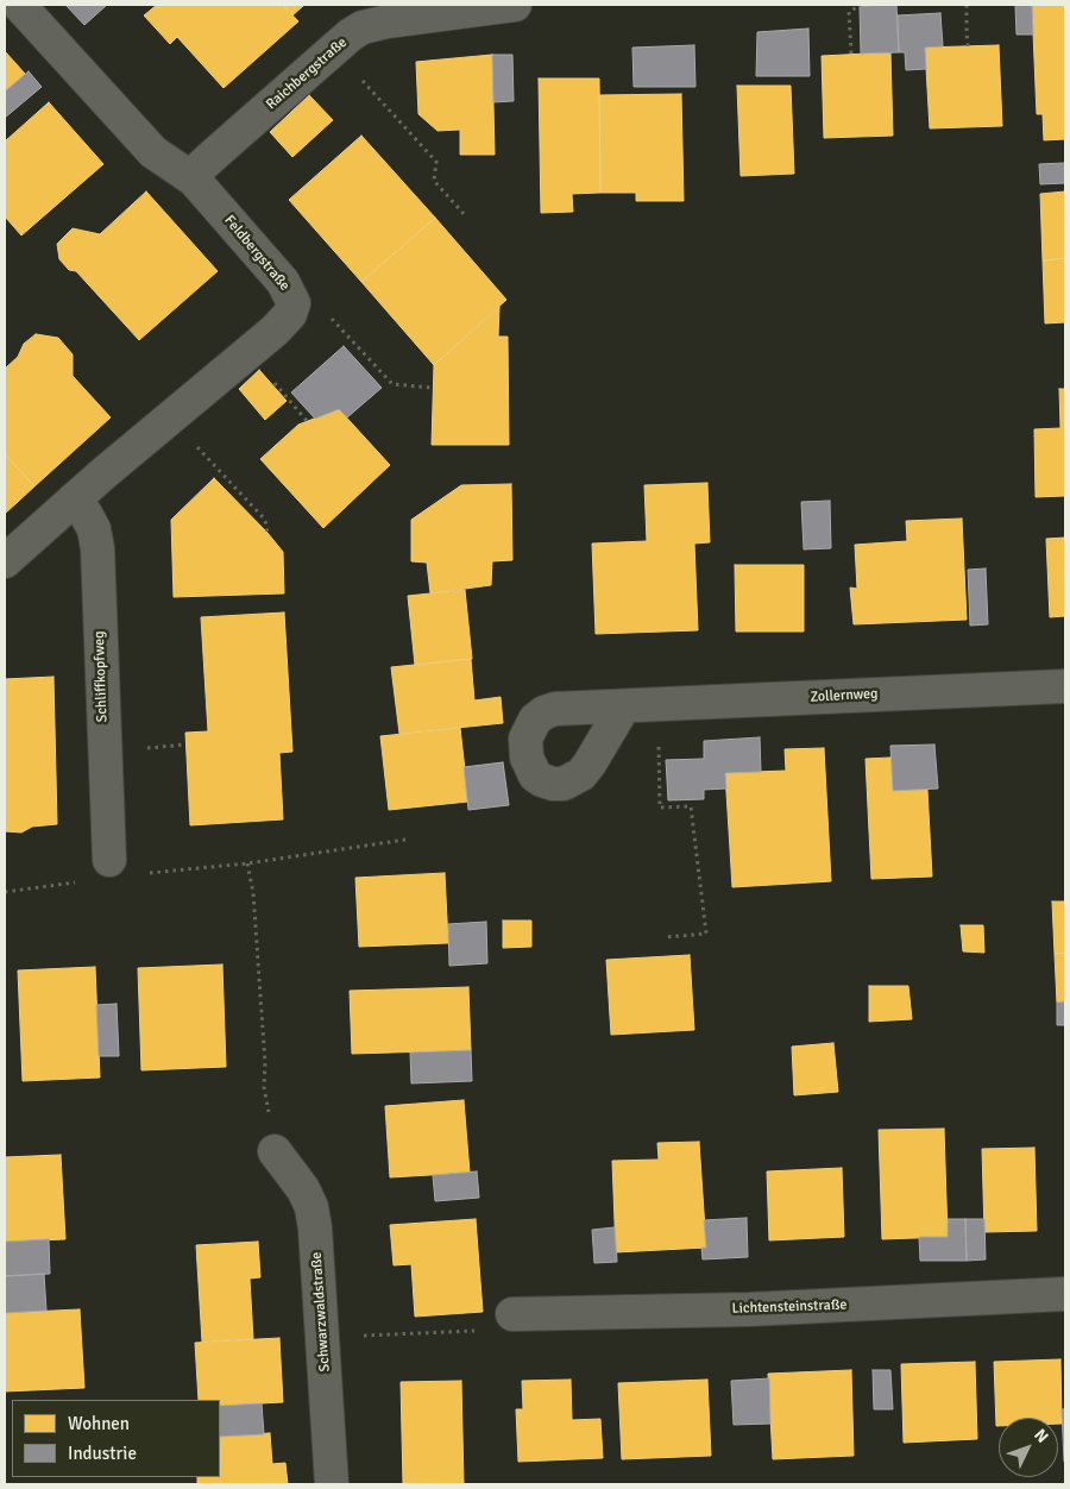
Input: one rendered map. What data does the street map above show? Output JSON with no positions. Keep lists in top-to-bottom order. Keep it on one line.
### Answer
{"streets":{"street":["Raichbergstraße","Feldbergstraße","Schliffkopfweg","Zollernweg","Lichtensteinstraße","Schwarzwaldstraße"]},"crossings":[["Raichbergstraße","Feldbergstraße"],["Feldbergstraße","Schliffkopfweg"]],"legend":["Wohnen","Industrie"],"north":"top right"}
